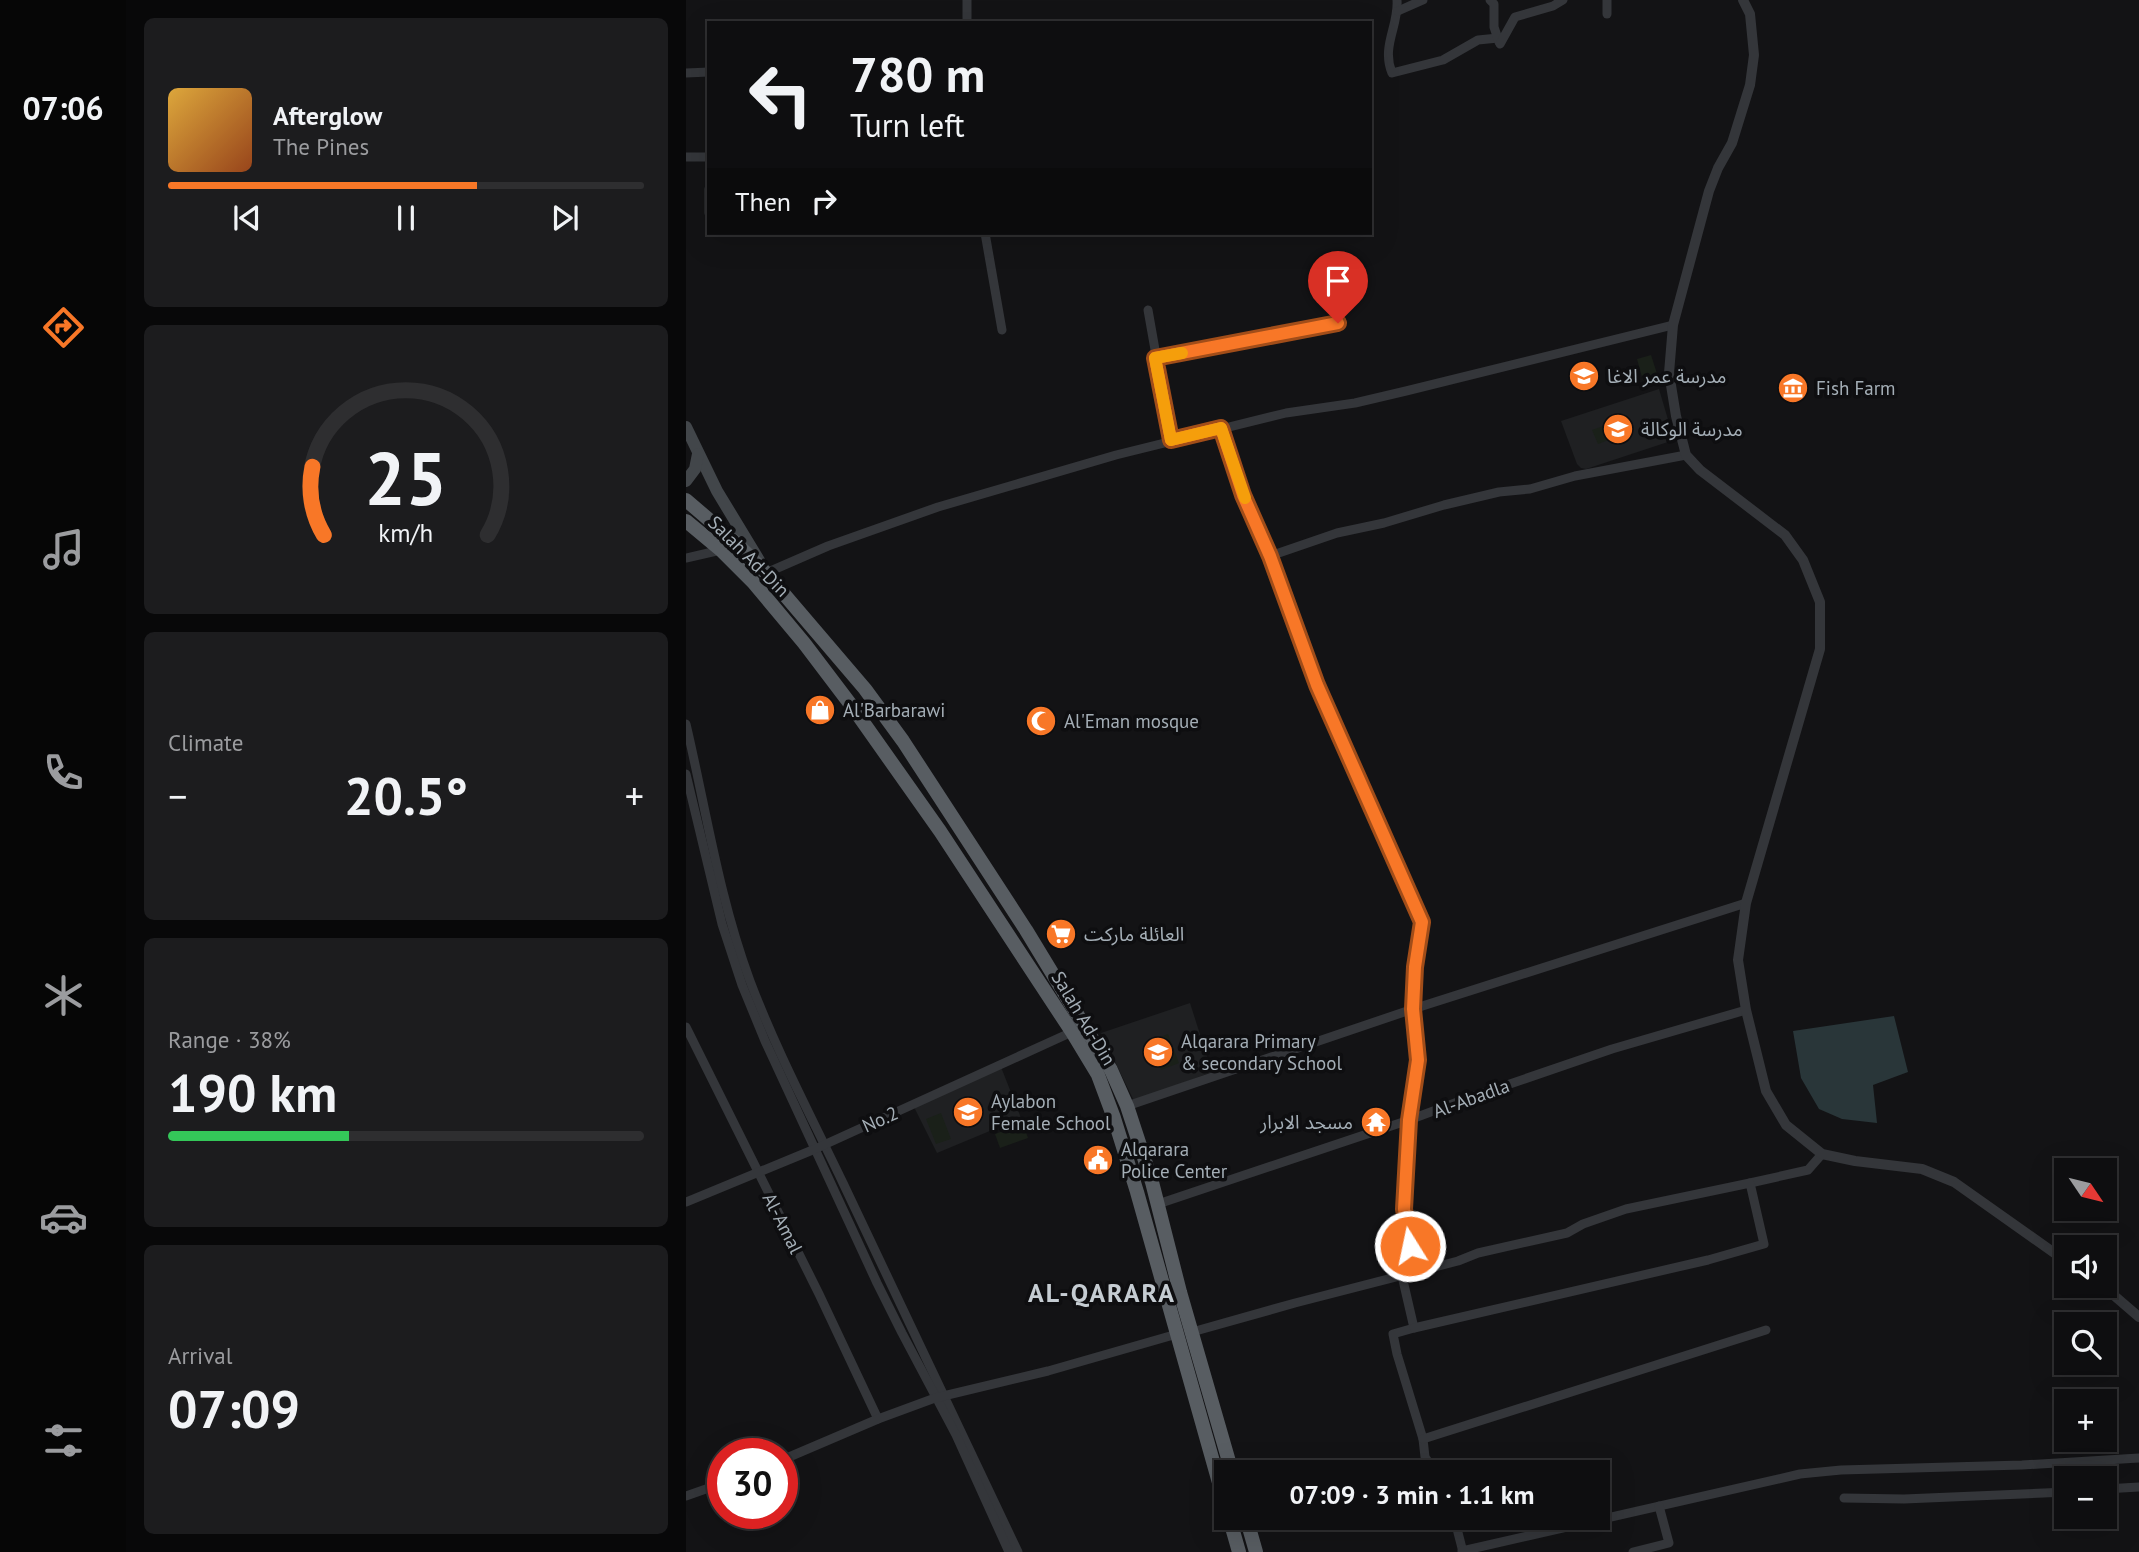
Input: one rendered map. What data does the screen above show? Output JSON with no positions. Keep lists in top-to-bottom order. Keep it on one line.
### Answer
{"streets":{"highway":["Salah Ad-Din"],"street":["Al-Abadla","No.2","Al-Amal"]},"crossings":[["Salah Ad-Din","Al-Abadla"],["Salah Ad-Din","No.2"],["No.2","Al-Amal"]],"districts":["AL-QARARA"],"places":{"school or university":["مدرسة عمر الاغا","مدرسة الوكالة","Alqarara Primary & secondary School","Aylabon Female School"],"museum":["Fish Farm"],"shop":["Al'Barbarawi"],"mosque":["Al'Eman mosque"],"supermarket":["العائلة ماركت"],"temple":["مسجد الابرار"],"public building":["Alqarara Police Center"]},"north":"bottom right","page":{"tabs":"07:06","turn":["780 m","Turn left"],"song":["Afterglow","The Pines"],"then":"Then","tile":["Climate",["Range · 38%","190 km"],["Arrival","07:09"]],"heat":["−","20.5°","+"],"map_buttons":["+","−"],"limit":"30","trip":"07:09 · 3 min · 1.1 km","gauge":["25","km/h"]}}
